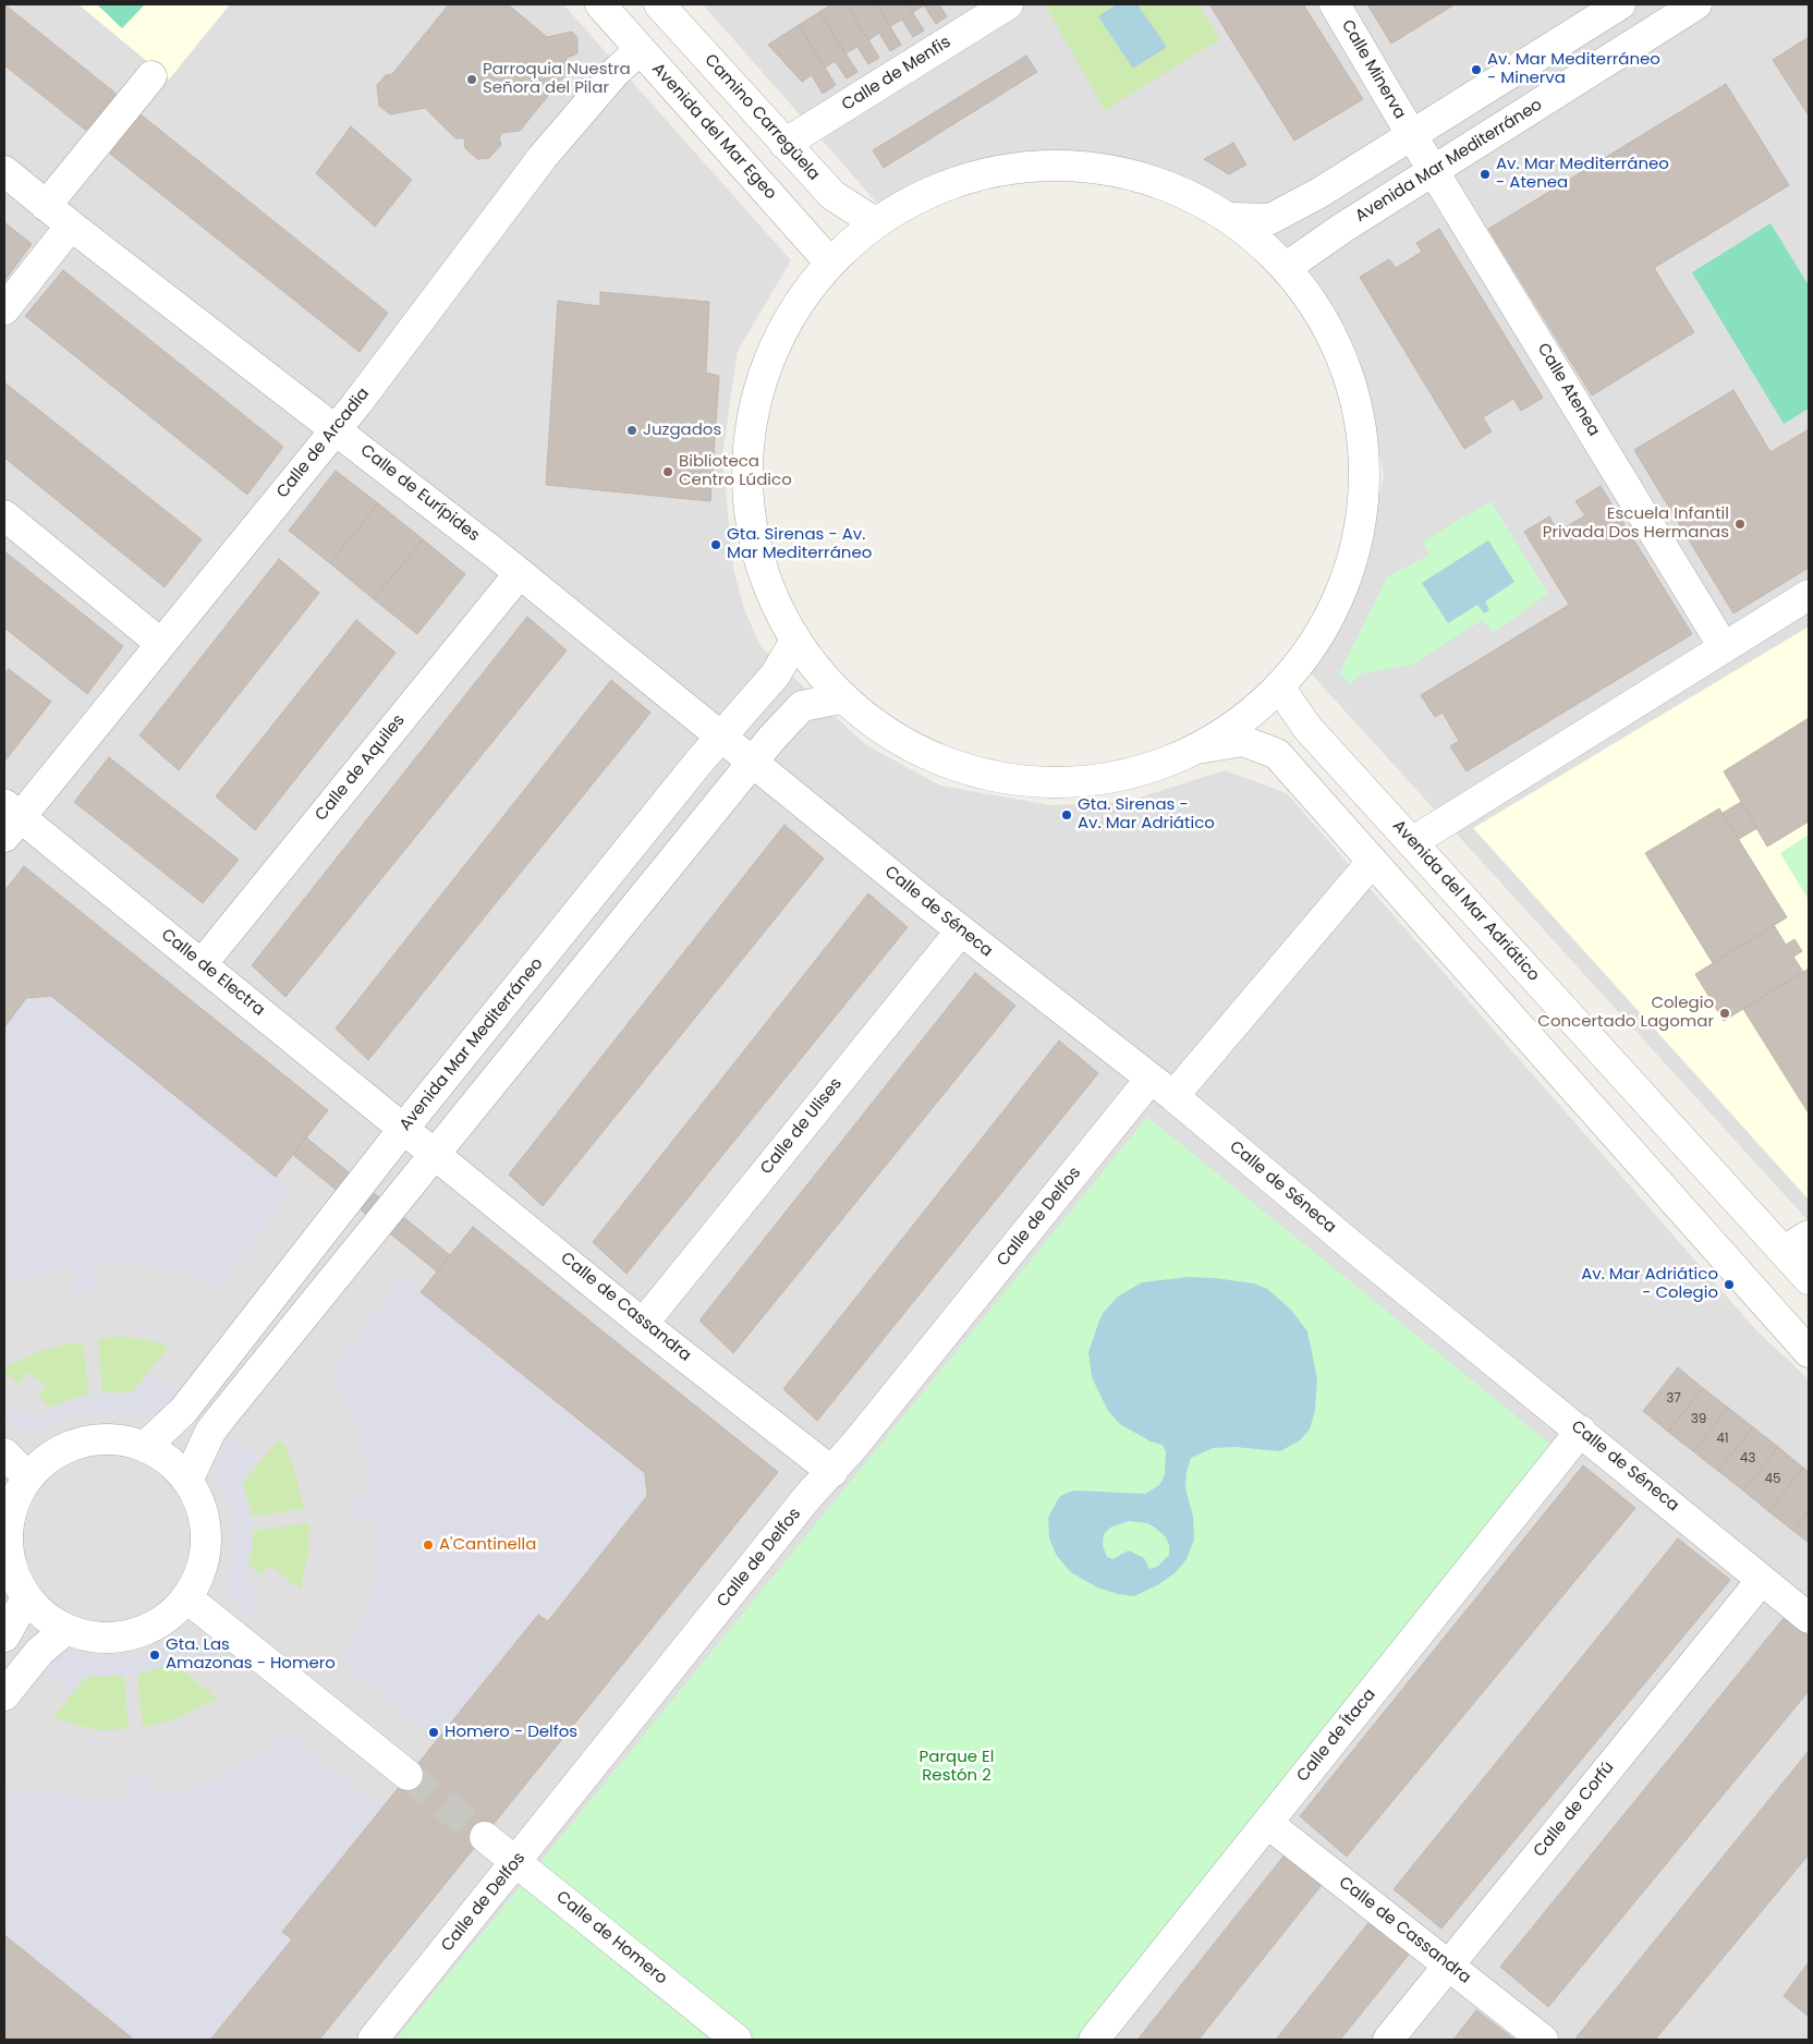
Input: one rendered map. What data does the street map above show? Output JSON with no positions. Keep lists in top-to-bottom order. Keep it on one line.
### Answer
{"streets":{"street":["Calle Minerva","Calle de Menfis","Camino Carregüela","Avenida del Mar Egeo","Avenida Mar Mediterráneo","Calle Atenea","Calle de Arcadia","Calle de Eurípides","Calle de Aquiles","Avenida del Mar Adriático","Calle de Séneca","Calle de Electra","Calle de Ulises","Calle de Delfos","Calle de Cassandra","Calle de Ítaca","Calle de Corfú","Calle de Homero"]},"crossings":[["Calle Minerva","Calle Atenea"],["Calle de Menfis","Camino Carregüela"],["Avenida del Mar Egeo","Calle de Arcadia"],["Avenida Mar Mediterráneo","Calle Atenea"],["Avenida Mar Mediterráneo","Calle de Eurípides"],["Avenida Mar Mediterráneo","Calle de Séneca"],["Avenida Mar Mediterráneo","Calle de Electra"],["Avenida Mar Mediterráneo","Calle de Cassandra"],["Calle de Arcadia","Calle de Eurípides"],["Calle de Arcadia","Calle de Electra"],["Calle de Eurípides","Calle de Aquiles"],["Calle de Eurípides","Calle de Séneca"],["Calle de Aquiles","Calle de Electra"],["Calle de Séneca","Calle de Ulises"],["Calle de Séneca","Calle de Delfos"],["Calle de Séneca","Calle de Ítaca"],["Calle de Séneca","Calle de Corfú"],["Calle de Electra","Calle de Cassandra"],["Calle de Ulises","Calle de Cassandra"],["Calle de Delfos","Calle de Cassandra"],["Calle de Delfos","Calle de Homero"],["Calle de Cassandra","Calle de Ítaca"],["Calle de Cassandra","Calle de Corfú"]],"parks":["Parque El Restón 2"],"places":["Av. Mar Mediterráneo - Minerva","Parroquia Nuestra Señora del Pilar","Av. Mar Mediterráneo - Atenea","Juzgados","Biblioteca Centro Lúdico","Escuela Infantil Privada Dos Hermanas","Gta. Sirenas - Av. Mar Mediterráneo","Gta. Sirenas - Av. Mar Adriático","Colegio Concertado Lagomar","Av. Mar Adriático - Colegio","A'Cantinella","Gta. Las Amazonas - Homero","Homero - Delfos"],"house_numbers":["37","39","41","43","45"]}
